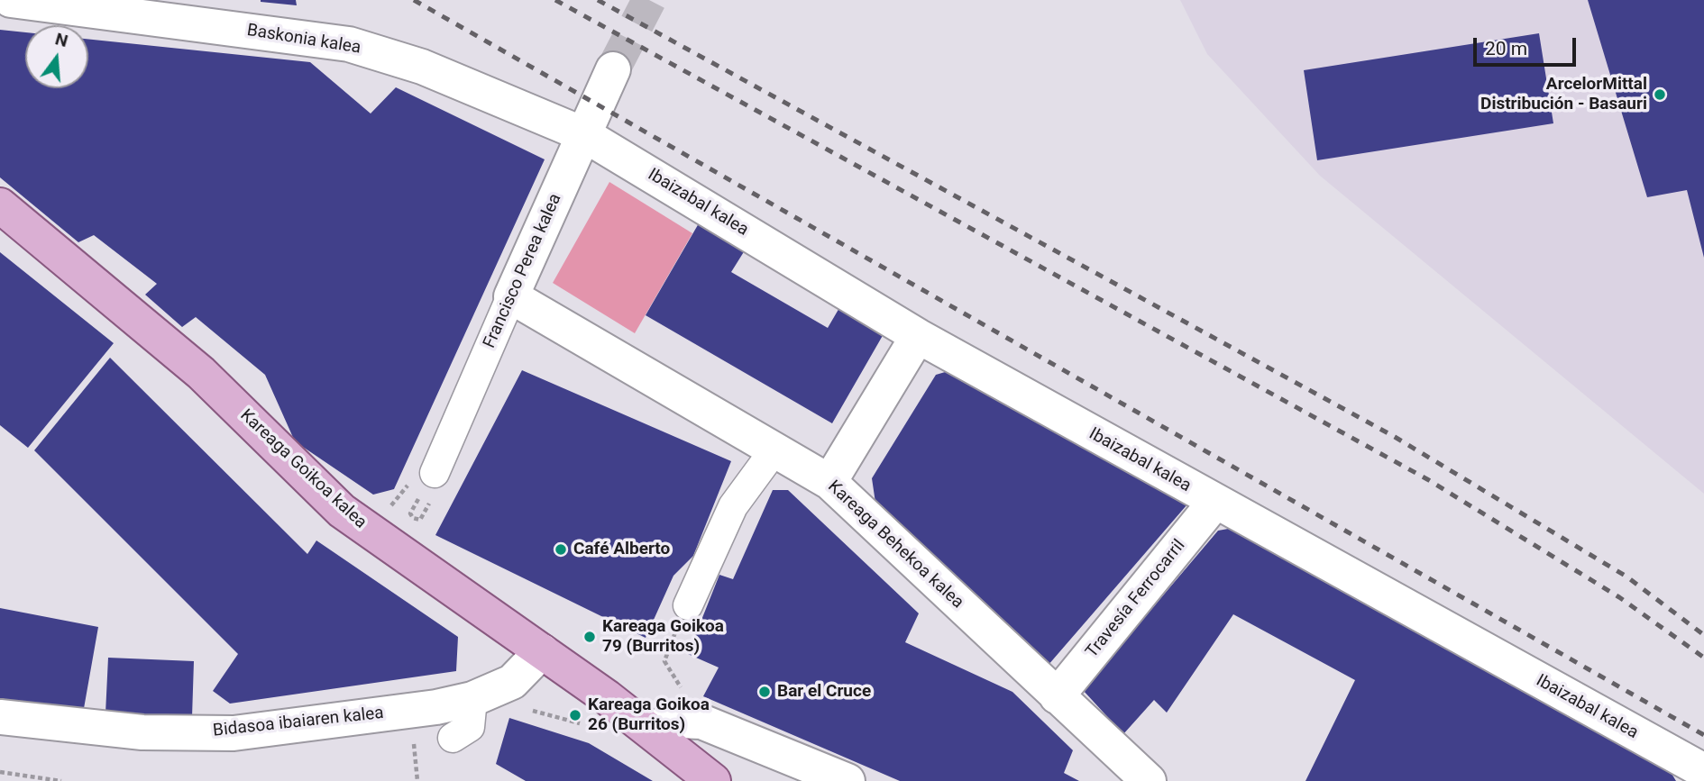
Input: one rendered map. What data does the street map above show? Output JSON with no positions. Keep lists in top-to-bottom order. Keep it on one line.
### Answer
{"streets":{"main road":["Kareaga Goikoa kalea"],"street":["Baskonia kalea","Ibaizabal kalea","Francisco Perea kalea","Kareaga Behekoa kalea","Travesía Ferrocarril","Bidasoa ibaiaren kalea"]},"crossings":[["Baskonia kalea","Ibaizabal kalea"],["Baskonia kalea","Francisco Perea kalea"],["Ibaizabal kalea","Francisco Perea kalea"],["Ibaizabal kalea","Travesía Ferrocarril"],["Francisco Perea kalea","Kareaga Behekoa kalea"],["Kareaga Goikoa kalea","Bidasoa ibaiaren kalea"],["Kareaga Behekoa kalea","Travesía Ferrocarril"]],"places":["ArcelorMittal Distribución - Basauri","Café Alberto","Kareaga Goikoa 79 (Burritos)","Bar el Cruce","Kareaga Goikoa 26 (Burritos)"],"scale_bar":"20 m","north":"top"}
